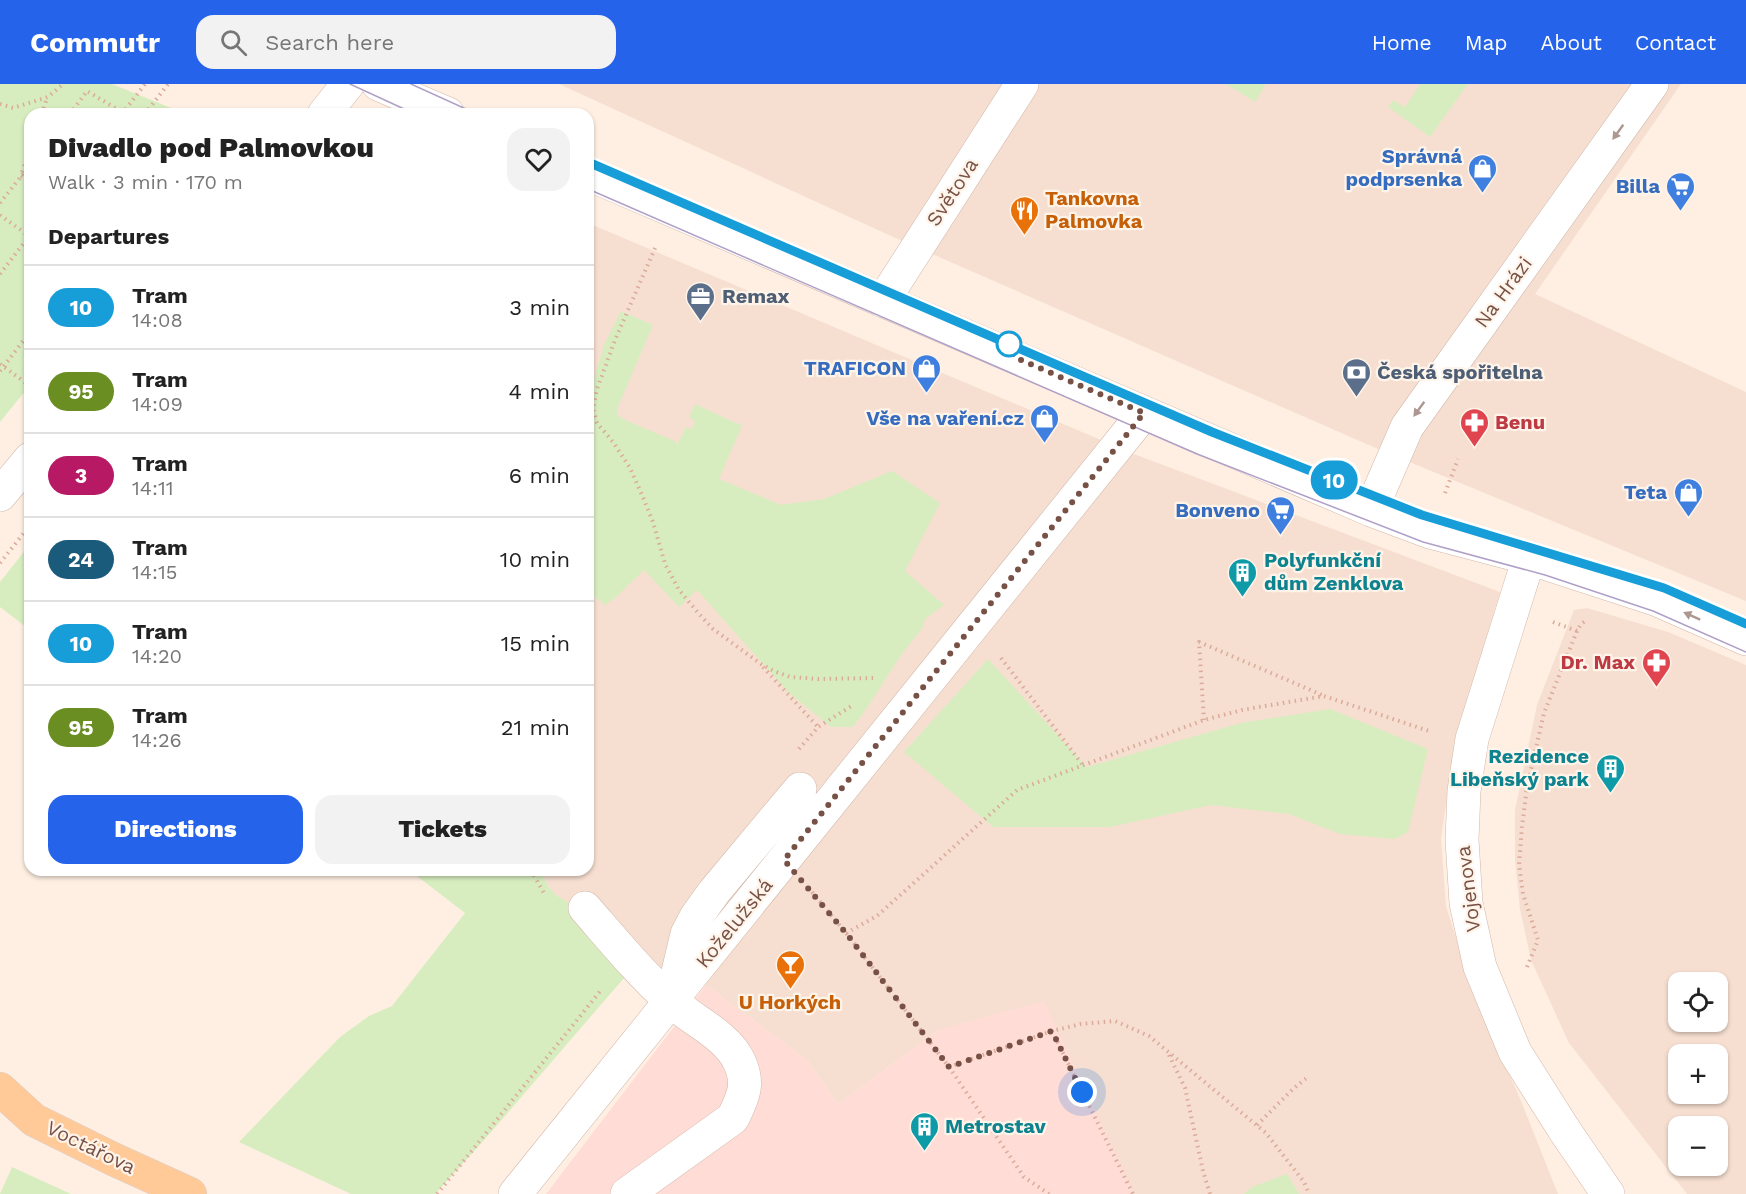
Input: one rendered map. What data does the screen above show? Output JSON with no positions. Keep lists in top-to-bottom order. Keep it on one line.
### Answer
{"streets":{"main road":["Voctářova"],"street":["Světova","Na Hrázi","Vojenova","Koželužská"]},"one_way":["Na Hrázi"],"places":{"shop":["Správná podprsenka","TRAFICON","Vše na vaření.cz","Teta"],"supermarket":["Billa","Bonveno"],"restaurant":["Tankovna Palmovka"],"office":["Remax"],"bank":["Česká spořitelna"],"pharmacy":["Benu","Dr. Max"],"building":["Polyfunkční dům Zenklova","Rezidence Libeňský park","Metrostav"],"bar":["U Horkých"]},"lines":["tram line 10"],"page":{"header":"Commutr","search":"Search here","nav":["Home","Map","About","Contact"],"on_map":"10","heading":[["Divadlo pod Palmovkou","Walk · 3 min · 170 m"],"Departures"],"list":[{"mark":"10","name":"Tram","note":"14:08","value":"3 min"},{"mark":"95","name":"Tram","note":"14:09","value":"4 min"},{"mark":"3","name":"Tram","note":"14:11","value":"6 min"},{"mark":"24","name":"Tram","note":"14:15","value":"10 min"},{"mark":"10","name":"Tram","note":"14:20","value":"15 min"},{"mark":"95","name":"Tram","note":"14:26","value":"21 min"}],"buttons":["Directions","Tickets"],"map_buttons":["+","−"]}}
